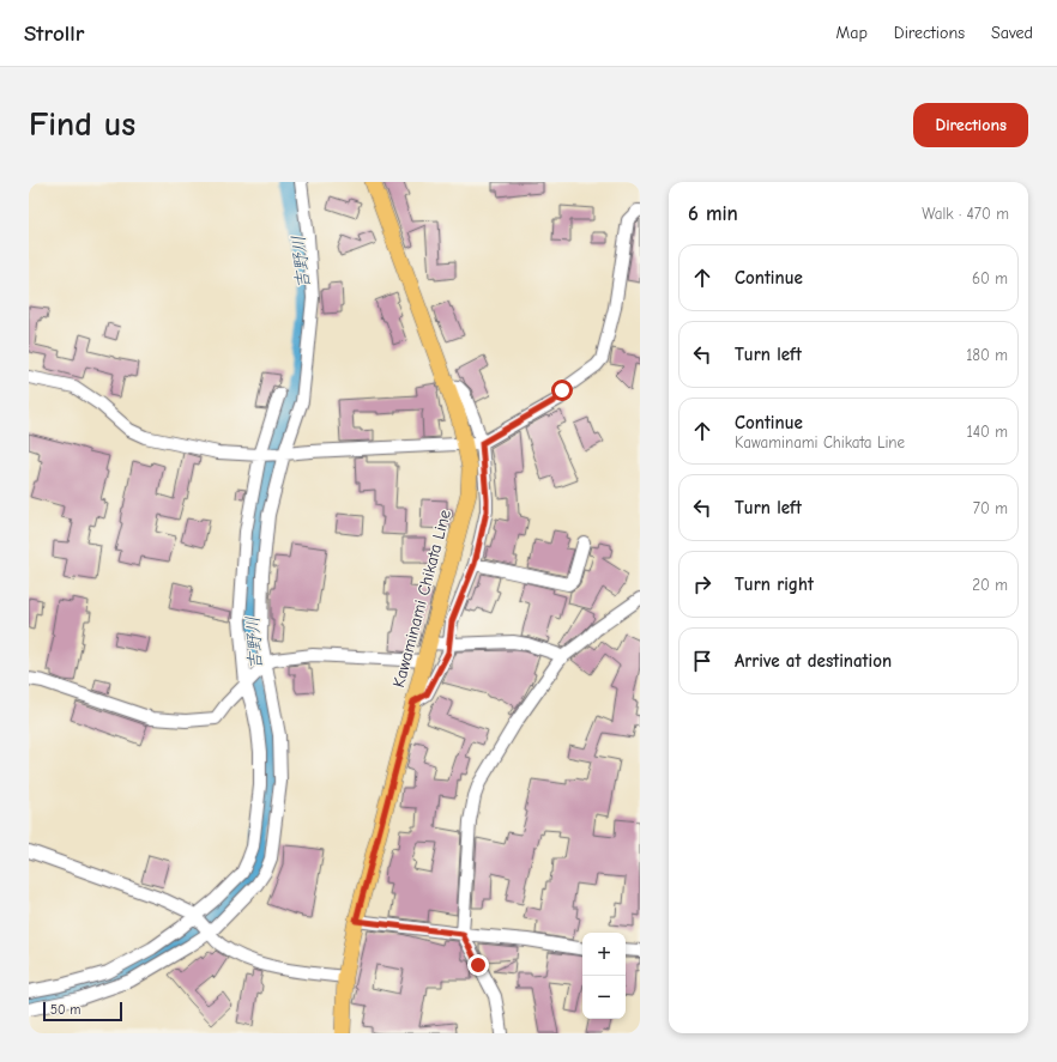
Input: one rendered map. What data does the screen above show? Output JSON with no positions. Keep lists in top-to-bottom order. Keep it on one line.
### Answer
{"streets":{"main road":["Kawaminami Chikata Line"]},"water":["吉野川"],"scale_bar":"50 m","page":{"header":"Strollr","nav":["Map","Directions","Saved"],"buttons":"Directions","title":"Find us","heading":["6 min","Walk · 470 m"],"list":[["Continue","60 m"],["Turn left","180 m"],["Continue","Kawaminami Chikata Line","140 m"],["Turn left","70 m"],["Turn right","20 m"],"Arrive at destination"],"map_buttons":["+","−"],"scale":"50 m"}}
